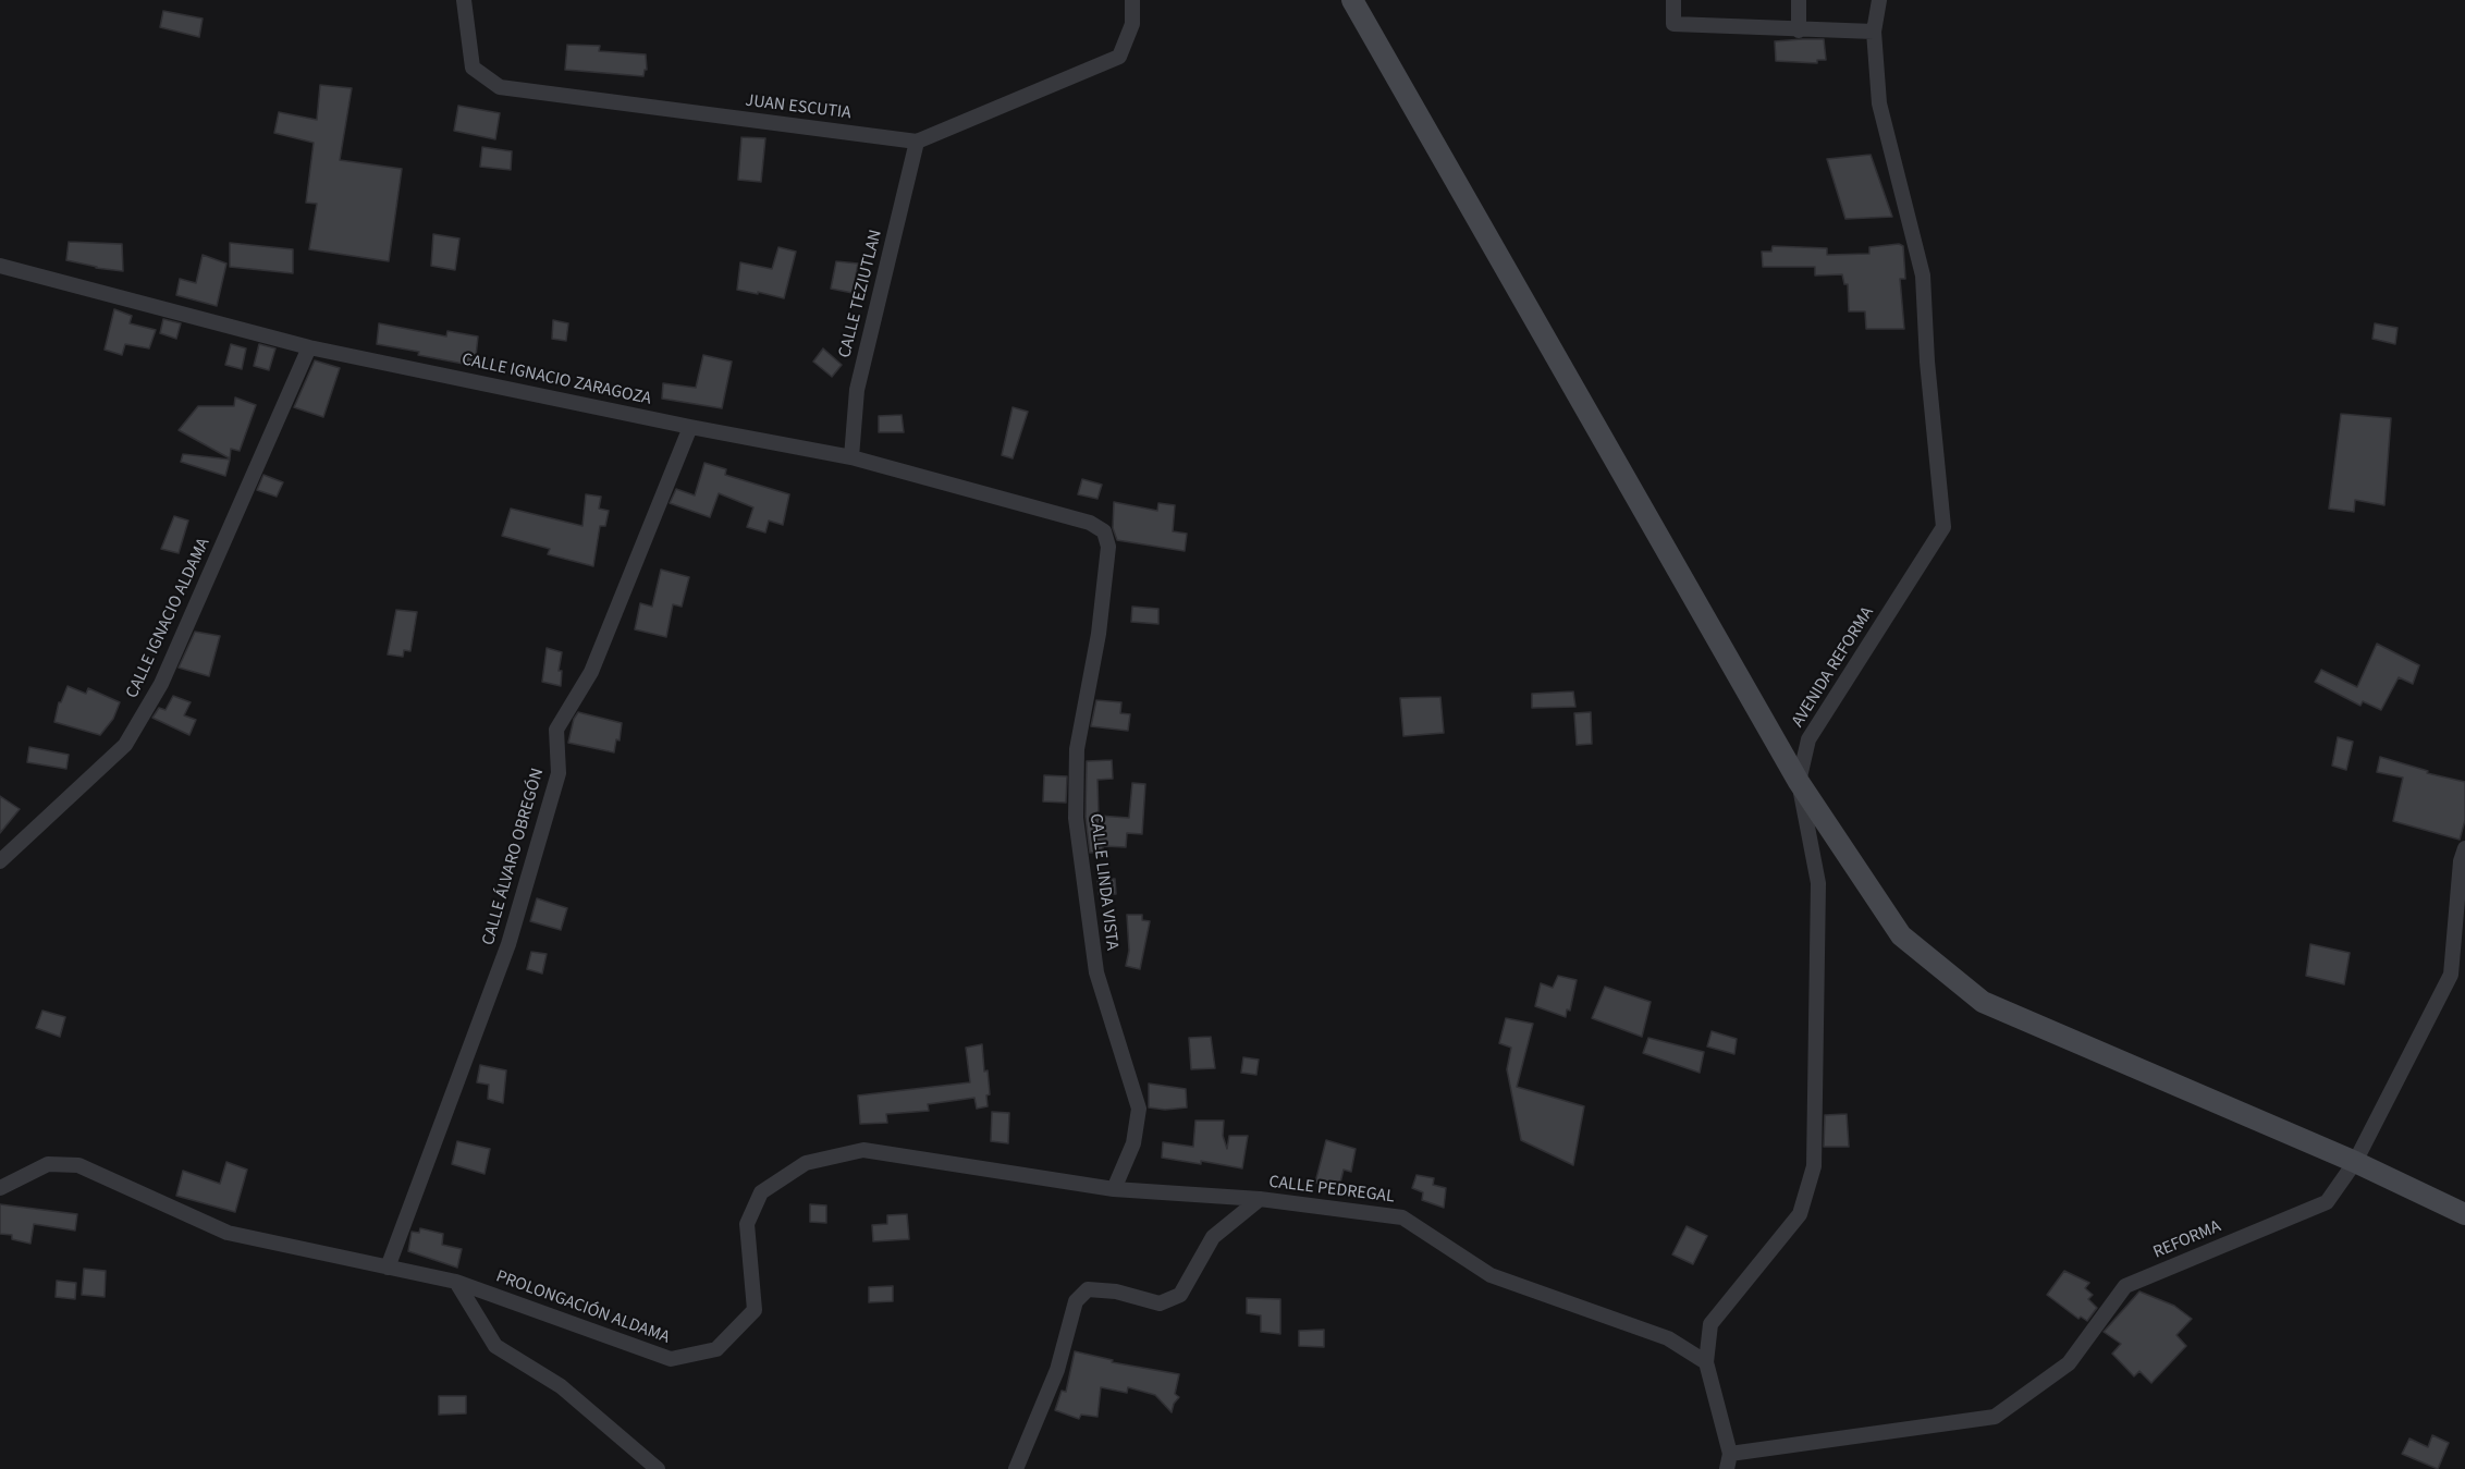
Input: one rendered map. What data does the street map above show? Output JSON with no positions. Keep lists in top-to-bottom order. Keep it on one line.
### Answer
{"streets":{"street":["JUAN ESCUTIA","CALLE TEZIUTLAN","CALLE IGNACIO ZARAGOZA","CALLE IGNACIO ALDAMA","AVENIDA REFORMA","CALLE ÁLVARO OBREGÓN","CALLE LINDA VISTA","CALLE PEDREGAL","REFORMA","PROLONGACIÓN ALDAMA"]},"crossings":[["JUAN ESCUTIA","CALLE TEZIUTLAN"],["CALLE TEZIUTLAN","CALLE IGNACIO ZARAGOZA"],["CALLE IGNACIO ZARAGOZA","CALLE IGNACIO ALDAMA"],["CALLE IGNACIO ZARAGOZA","CALLE ÁLVARO OBREGÓN"],["CALLE IGNACIO ZARAGOZA","CALLE LINDA VISTA"],["AVENIDA REFORMA","CALLE PEDREGAL"],["AVENIDA REFORMA","REFORMA"],["CALLE ÁLVARO OBREGÓN","PROLONGACIÓN ALDAMA"],["CALLE LINDA VISTA","CALLE PEDREGAL"],["CALLE LINDA VISTA","PROLONGACIÓN ALDAMA"],["CALLE PEDREGAL","PROLONGACIÓN ALDAMA"]]}
